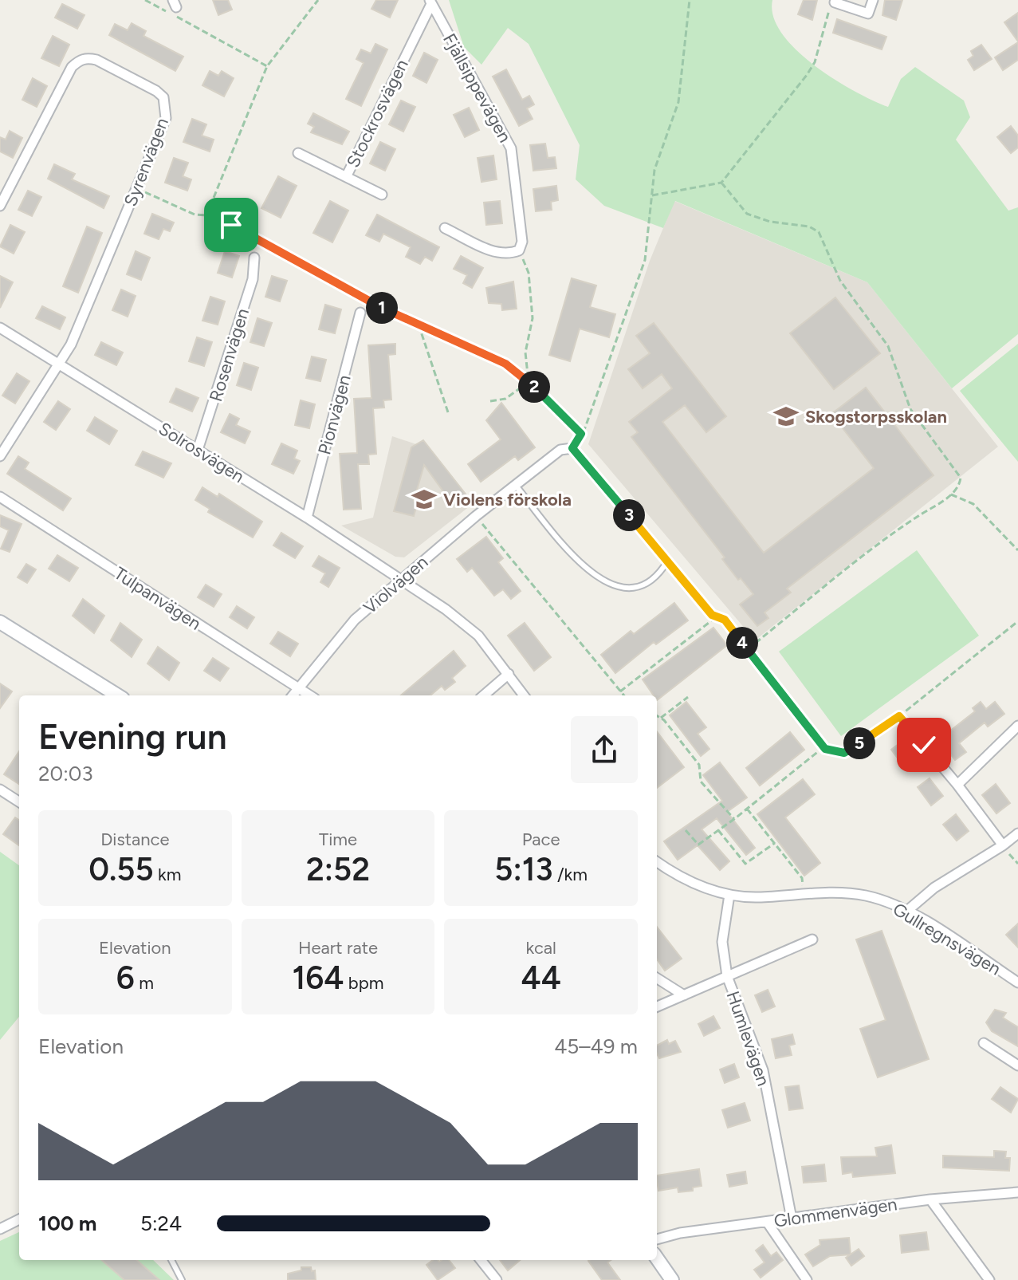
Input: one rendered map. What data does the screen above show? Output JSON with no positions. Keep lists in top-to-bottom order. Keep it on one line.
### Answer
{"streets":{"street":["Fjällsippevägen","Stockrosvägen","Syrenvägen","Rosenvägen","Pionvägen","Solrosvägen","Violvägen","Tulpanvägen","Gullregnsvägen","Humlevägen","Glommenvägen"]},"crossings":[["Fjällsippevägen","Stockrosvägen"],["Syrenvägen","Solrosvägen"],["Rosenvägen","Solrosvägen"],["Pionvägen","Solrosvägen"],["Solrosvägen","Violvägen"],["Violvägen","Tulpanvägen"],["Gullregnsvägen","Humlevägen"],["Humlevägen","Glommenvägen"]],"places":{"school or university":["Skogstorpsskolan","Violens förskola"]},"page":{"pins":["1","2","3","4","5"],"heading":["Evening run","20:03"],"stats":[["Distance","0.55 km"],["Time","2:52"],["Pace","5:13 /km"],["Elevation","6 m"],["Heart rate","164 bpm"],["kcal","44"]],"chart":["Elevation","45–49 m"],"list":[{"name":"100 m","note":"5:24"}]}}
